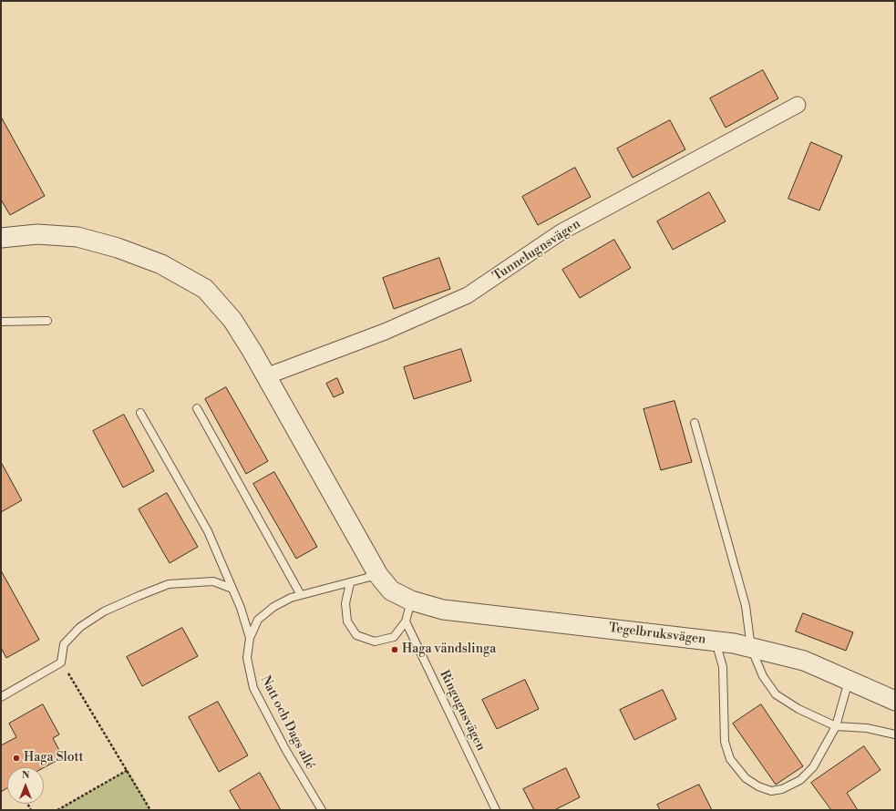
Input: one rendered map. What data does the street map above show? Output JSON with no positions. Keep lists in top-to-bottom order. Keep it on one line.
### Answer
{"streets":{"street":["Tunnelugnsvägen","Tegelbruksvägen"],"lane":["Ringugnsvägen","Natt och Dags allé"]},"crossings":[["Tegelbruksvägen","Ringugnsvägen"],["Tegelbruksvägen","Natt och Dags allé"],["Ringugnsvägen","Natt och Dags allé"]],"places":["Haga vändslinga","Haga Slott"],"north":"top"}
